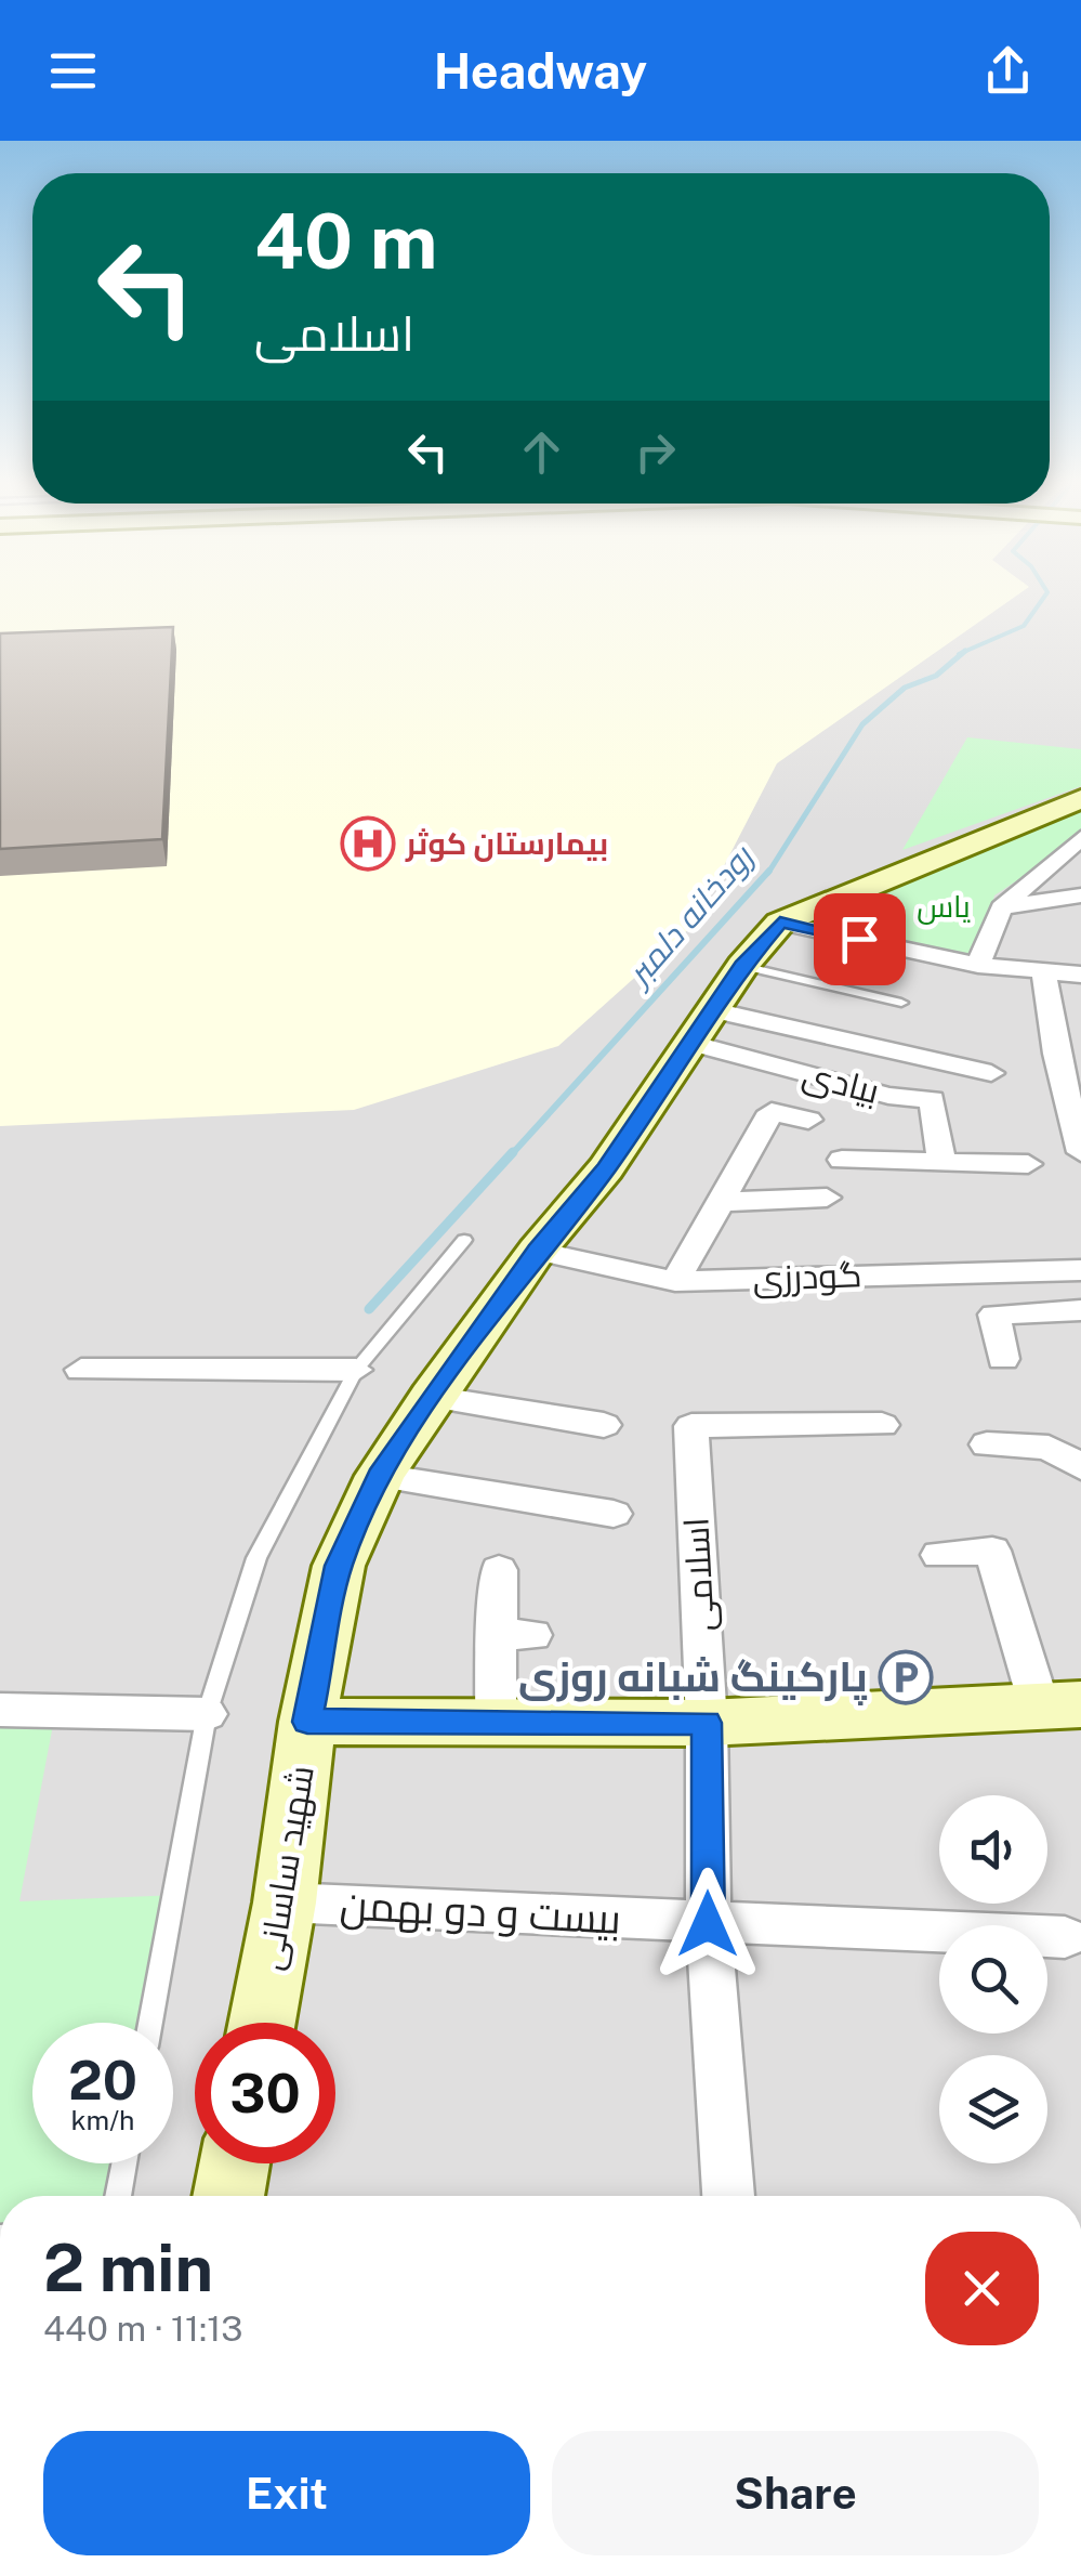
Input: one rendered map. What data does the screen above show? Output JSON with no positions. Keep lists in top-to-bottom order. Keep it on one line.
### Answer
{"streets":{"main road":["شهید ساسانی"],"street":["بیادی","گودرزی","اسلامی","بیست و دو بهمن"]},"crossings":[["بیادی","شهید ساسانی"],["گودرزی","شهید ساسانی"],["اسلامی","بیست و دو بهمن"],["شهید ساسانی","بیست و دو بهمن"]],"water":["رودخانه دلمبر"],"parks":["یاس"],"places":{"hospital":["بیمارستان کوثر"],"parking":["پارکینگ شبانه روزی"]},"page":{"header":"Headway","turn":["40 m","اسلامی"],"speed":"20 km/h","limit":"30","heading":["2 min","440 m · 11:13"],"buttons":["Exit","Share"]}}
